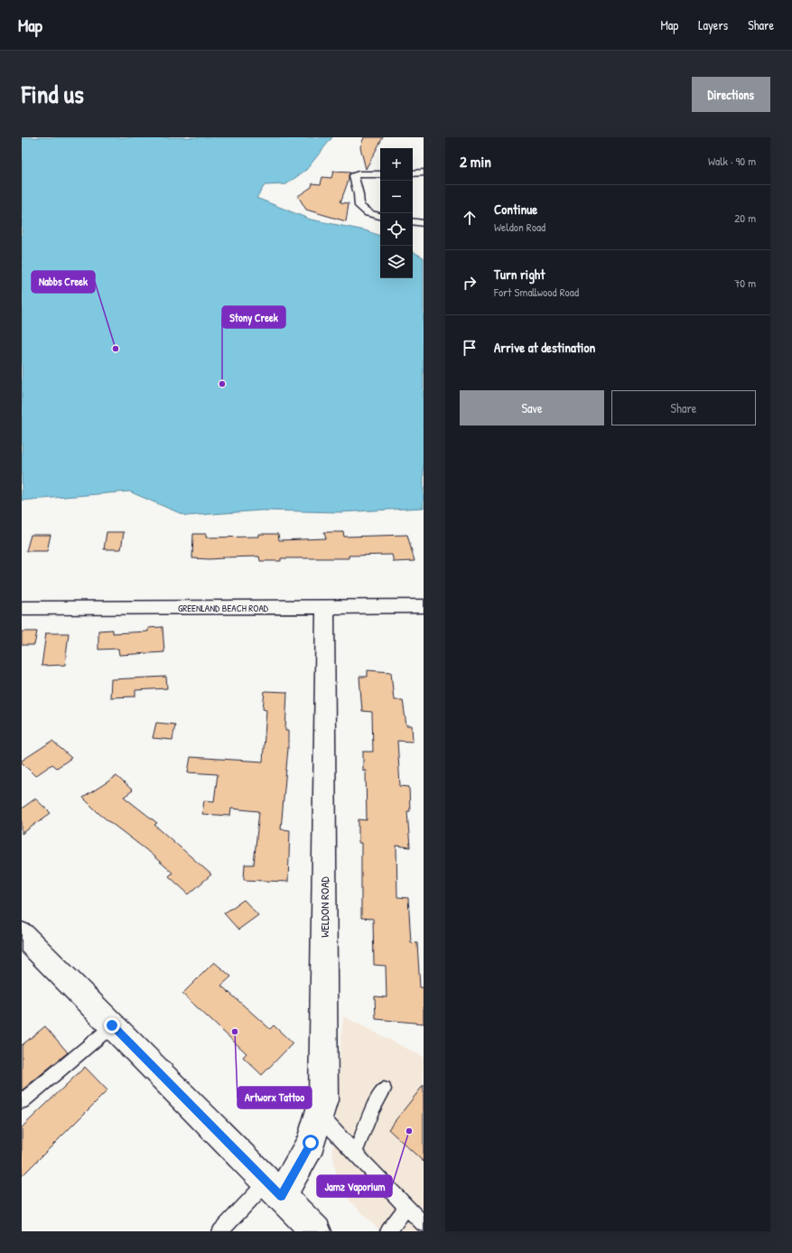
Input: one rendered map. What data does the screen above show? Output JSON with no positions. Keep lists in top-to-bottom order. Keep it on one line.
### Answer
{"streets":{"street":["GREENLAND BEACH ROAD","WELDON ROAD"]},"crossings":[["GREENLAND BEACH ROAD","WELDON ROAD"]],"places":["Nabbs Creek","Stony Creek","Artworx Tattoo","Jamz Vaporium"],"page":{"header":"Map","nav":["Map","Layers","Share"],"title":"Find us","buttons":["Directions",["Save","Share"]],"heading":["2 min","Walk · 90 m"],"map_buttons":["+","−"],"list":[["Continue","Weldon Road","20 m"],["Turn right","Fort Smallwood Road","70 m"],"Arrive at destination"]}}
